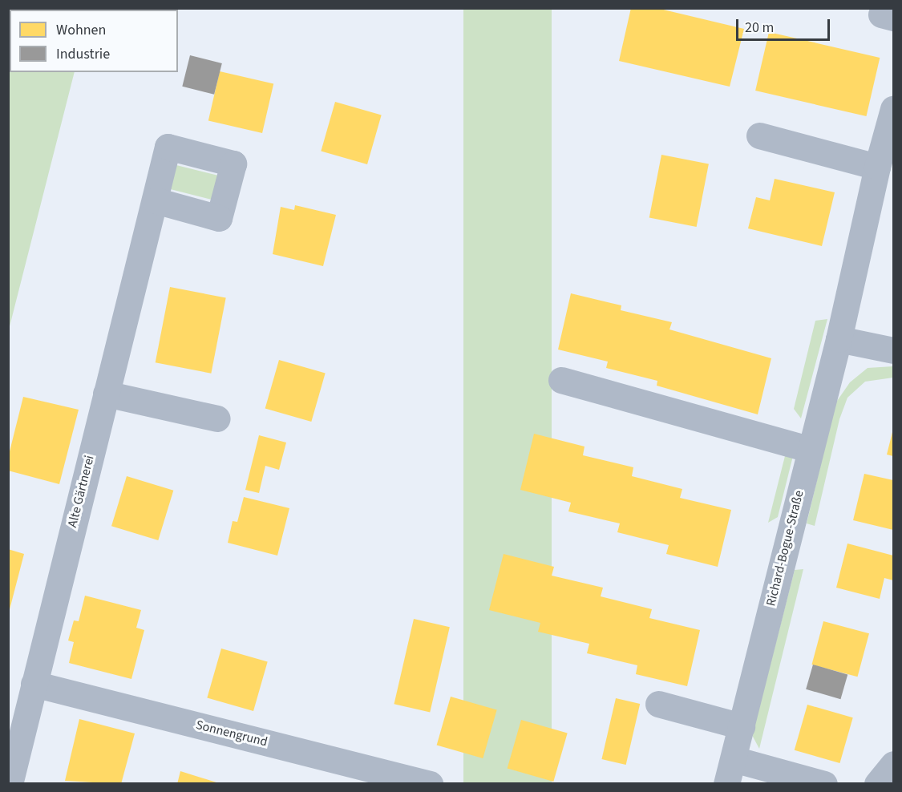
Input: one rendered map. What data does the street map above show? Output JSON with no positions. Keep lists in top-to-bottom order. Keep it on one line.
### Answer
{"streets":{"street":["Alte Gärtnerei","Richard-Bogue-Straße","Sonnengrund"]},"crossings":[["Alte Gärtnerei","Sonnengrund"]],"legend":["Wohnen","Industrie"],"scale_bar":"20 m"}
